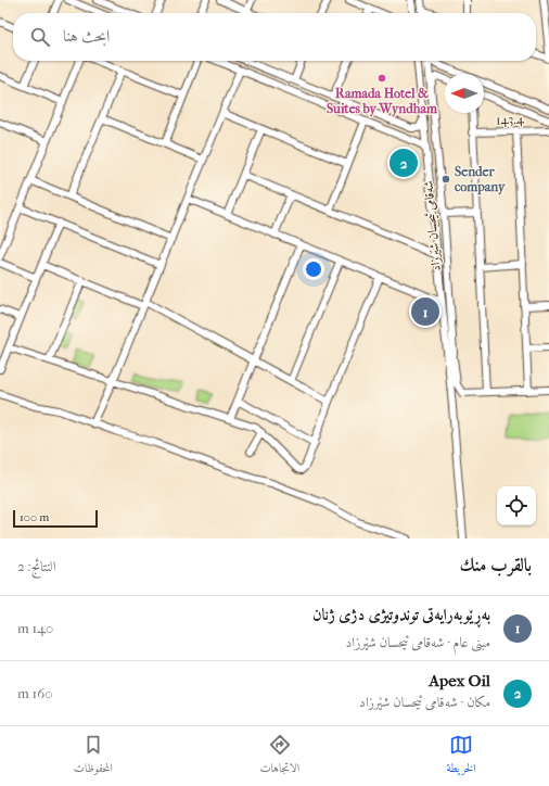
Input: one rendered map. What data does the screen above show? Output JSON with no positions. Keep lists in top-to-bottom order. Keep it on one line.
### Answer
{"streets":{"street":["143.4","شەقامی ئیحسان شێرزاد"]},"places":["Ramada Hotel & Suites by Wyndham","Sender company"],"scale_bar":"100 m","north":"left","page":{"search":"ابحث هنا","pins":["2","1"],"scale":"100 m","heading":["بالقرب منك","النتائج: 2"],"list":[{"mark":"1","name":"بەڕێوبەرایەتی توندوتیژی دژی ژنان","note":"مبنى عام · شەقامی ئیحسان شێرزاد","value":"140 m"},{"mark":"2","name":"Apex Oil","note":"مكان · شەقامی ئیحسان شێرزاد","value":"160 m"}],"nav":["الخريطة","الاتجاهات","المحفوظات"]}}
